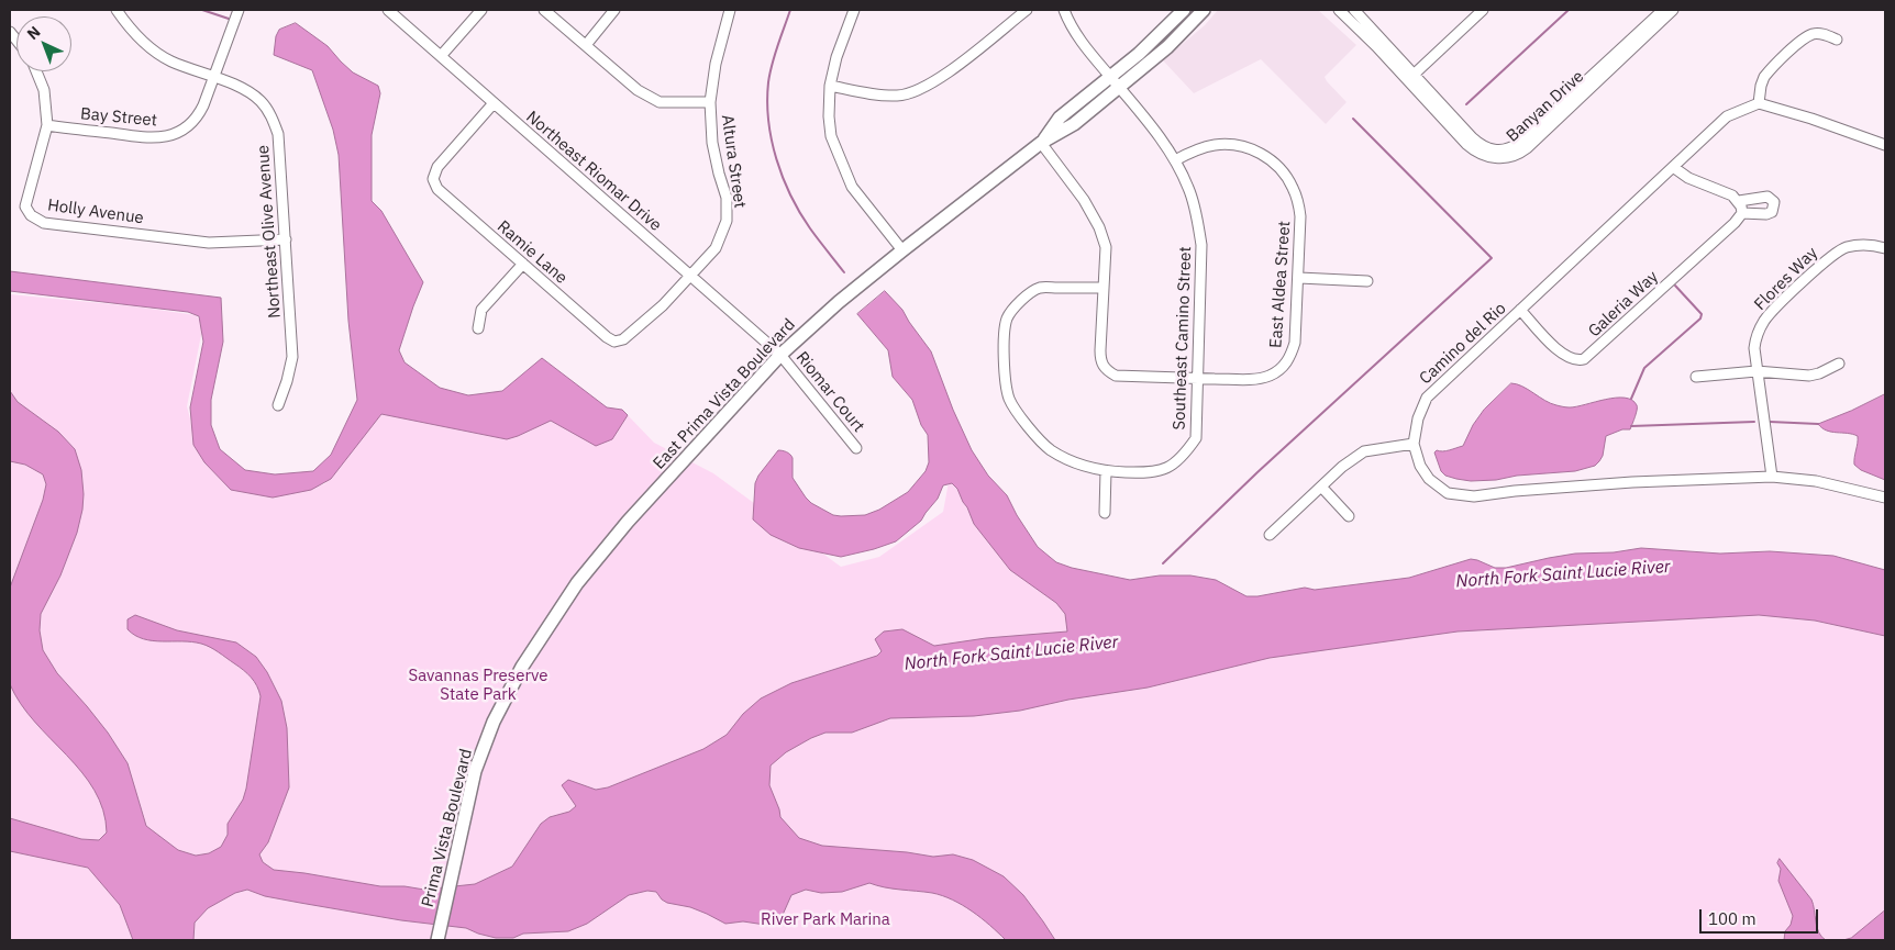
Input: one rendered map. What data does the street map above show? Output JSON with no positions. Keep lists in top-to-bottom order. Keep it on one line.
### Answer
{"streets":{"main road":["East Prima Vista Boulevard","Prima Vista Boulevard"],"street":["Banyan Drive","Bay Street","Altura Street","Northeast Riomar Drive","Holly Avenue","Northeast Olive Avenue","Ramie Lane","Flores Way","East Aldea Street","Galeria Way","Southeast Camino Street","Camino del Rio","Riomar Court"]},"crossings":[["Bay Street","Holly Avenue"],["Bay Street","Northeast Olive Avenue"],["Altura Street","Northeast Riomar Drive"],["Altura Street","Ramie Lane"],["Northeast Riomar Drive","Ramie Lane"],["Northeast Riomar Drive","Riomar Court"],["Northeast Riomar Drive","East Prima Vista Boulevard"],["Holly Avenue","Northeast Olive Avenue"],["East Aldea Street","Southeast Camino Street"],["Galeria Way","Camino del Rio"],["Southeast Camino Street","East Prima Vista Boulevard"],["Riomar Court","East Prima Vista Boulevard"],["East Prima Vista Boulevard","Prima Vista Boulevard"]],"water":["North Fork Saint Lucie River"],"parks":["Savannas Preserve State Park","River Park Marina"],"scale_bar":"100 m","north":"top left"}
